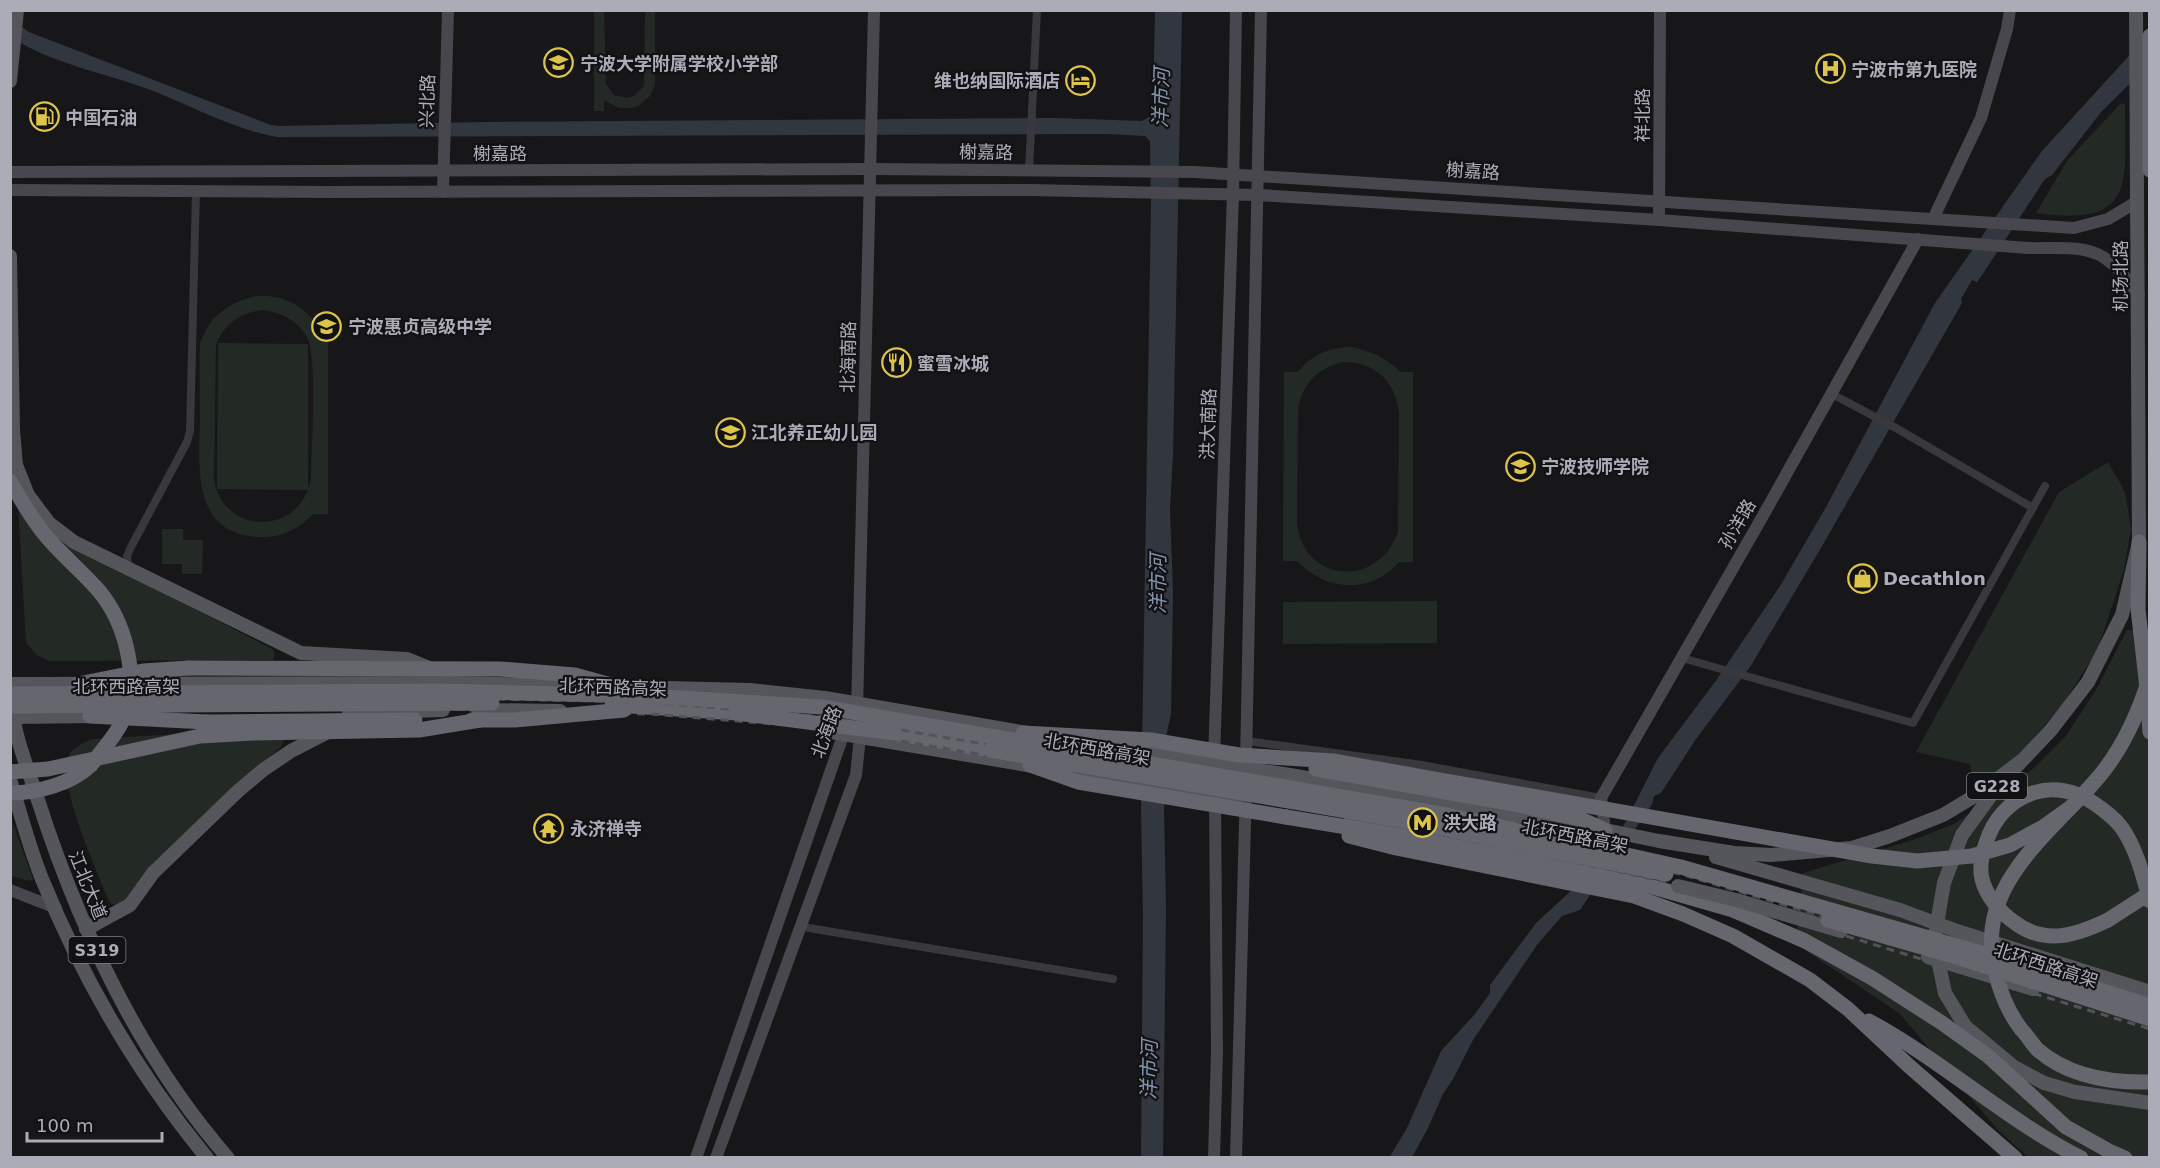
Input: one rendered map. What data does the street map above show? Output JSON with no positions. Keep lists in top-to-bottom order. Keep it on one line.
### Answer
{"streets":{"highway":["北环西路高架"],"main road":["兴北路","祥北路","榭嘉路","机场北路","北海南路","洪大南路","孙洋路","北海路","G228","江北大道","S319"]},"crossings":[["兴北路","榭嘉路"],["祥北路","榭嘉路"],["榭嘉路","机场北路"],["榭嘉路","北海南路"],["榭嘉路","洪大南路"],["榭嘉路","孙洋路"],["机场北路","G228"],["北海南路","北海路"],["北环西路高架","江北大道"]],"water":["洋市河"],"places":{"school or university":["宁波大学附属学校小学部","宁波惠贞高级中学","江北养正幼儿园","宁波技师学院"],"hospital":["宁波市第九医院"],"hotel":["维也纳国际酒店"],"fuel station":["中国石油"],"restaurant":["蜜雪冰城"],"shop":["Decathlon"],"metro station":["洪大路"],"temple":["永济禅寺"]},"scale_bar":"100 m"}
